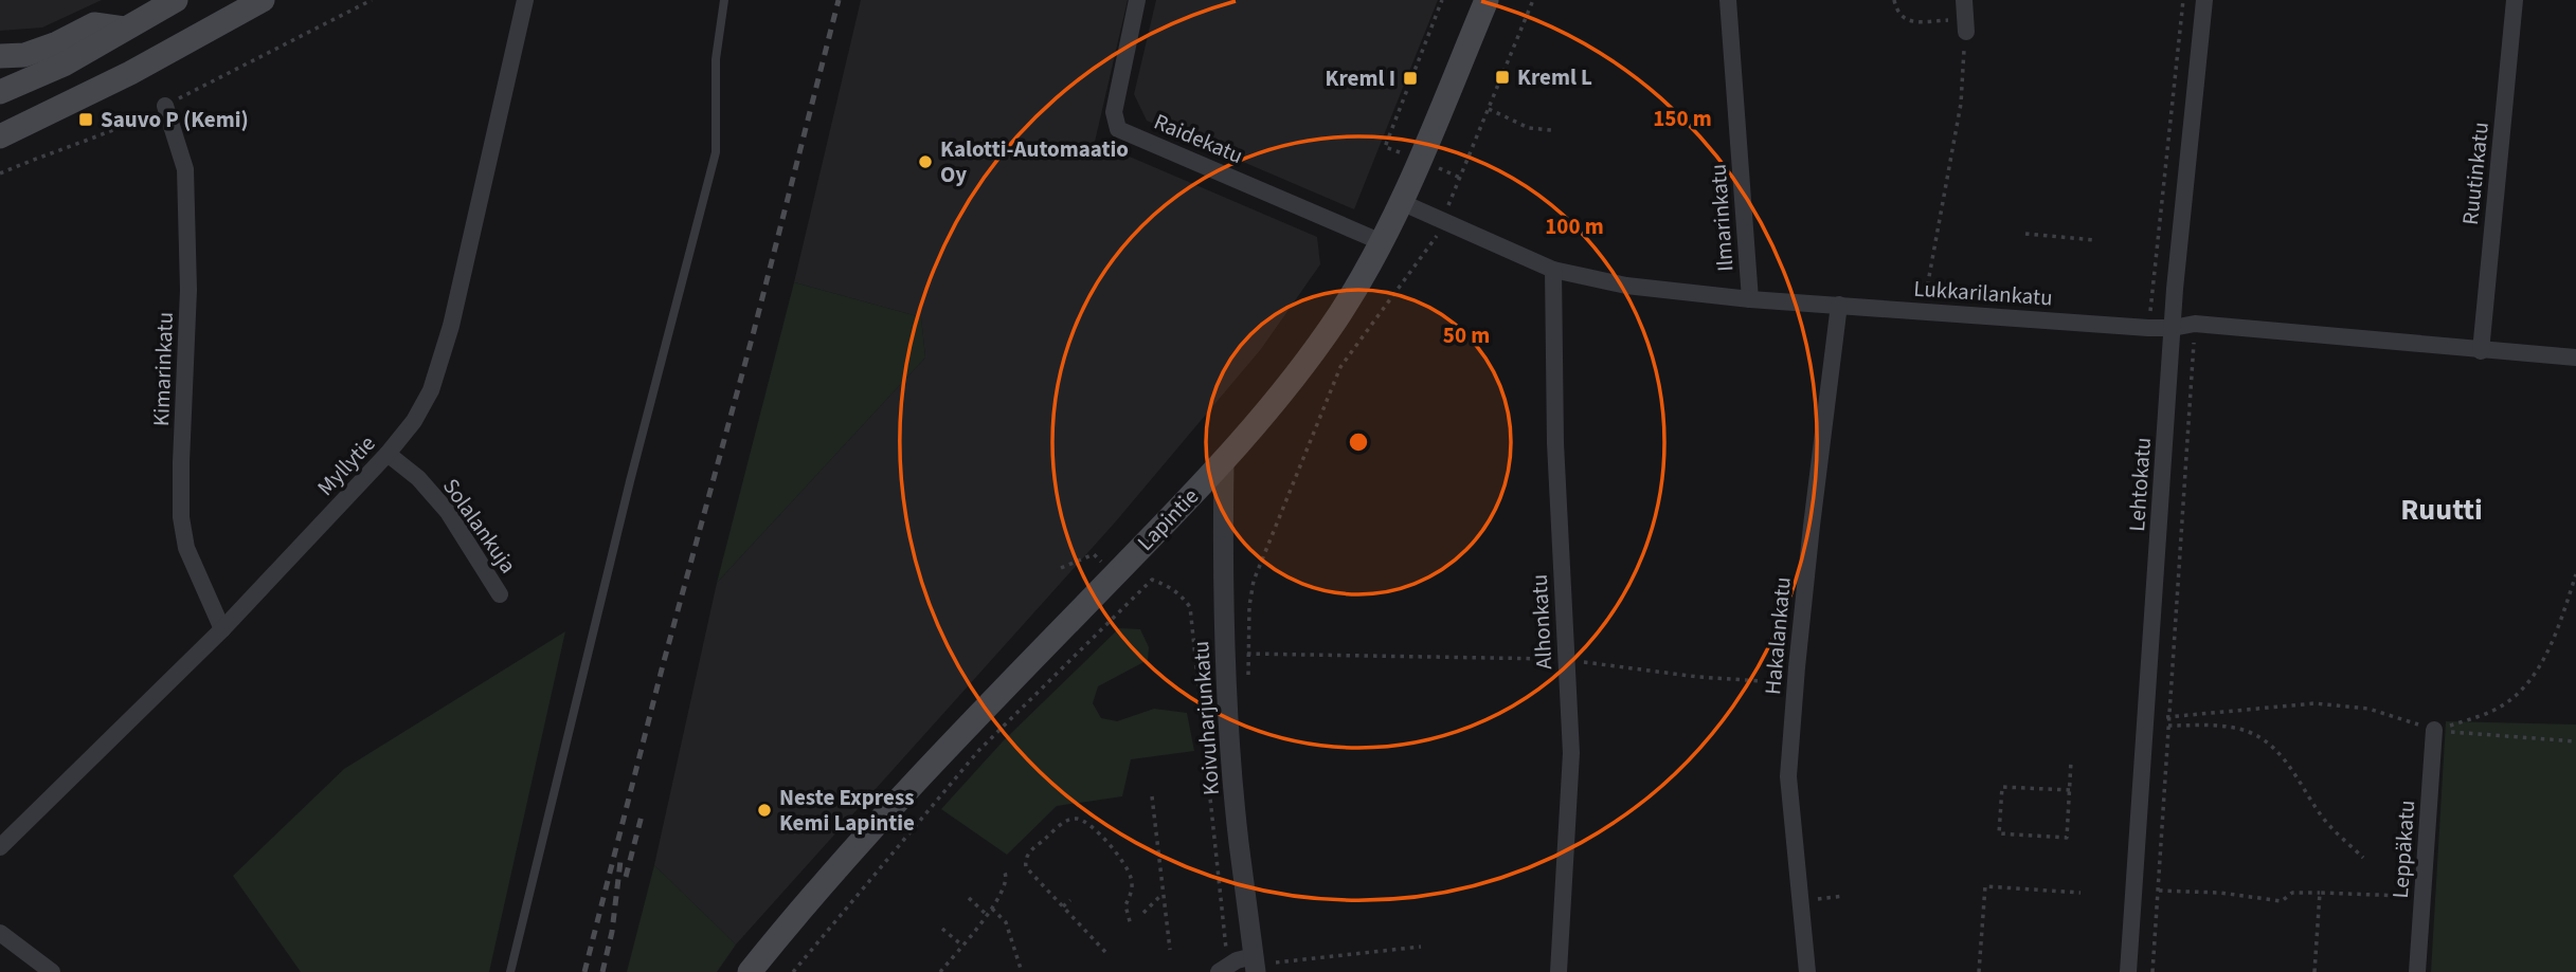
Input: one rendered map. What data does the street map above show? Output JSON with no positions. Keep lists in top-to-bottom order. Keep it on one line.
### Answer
{"streets":{"main road":["Lapintie"],"street":["Raidekatu","Ruutinkatu","Ilmarinkatu","Lukkarilankatu","Kimarinkatu","Myllytie","Lehtokatu","Solalankuja","Alhonkatu","Hakalankatu","Koivuharjunkatu","Leppäkatu"]},"crossings":[["Raidekatu","Lapintie"],["Ruutinkatu","Lukkarilankatu"],["Ilmarinkatu","Lukkarilankatu"],["Lukkarilankatu","Lehtokatu"],["Lukkarilankatu","Lapintie"],["Lukkarilankatu","Alhonkatu"],["Lukkarilankatu","Hakalankatu"],["Kimarinkatu","Myllytie"],["Myllytie","Solalankuja"],["Lapintie","Koivuharjunkatu"]],"districts":["Ruutti"],"places":{"transit":["Kreml L","Kreml I","Sauvo P (Kemi)"],"other":["Kalotti-Automaatio Oy","Neste Express Kemi Lapintie"]},"rings":["150 m","100 m","50 m"]}
